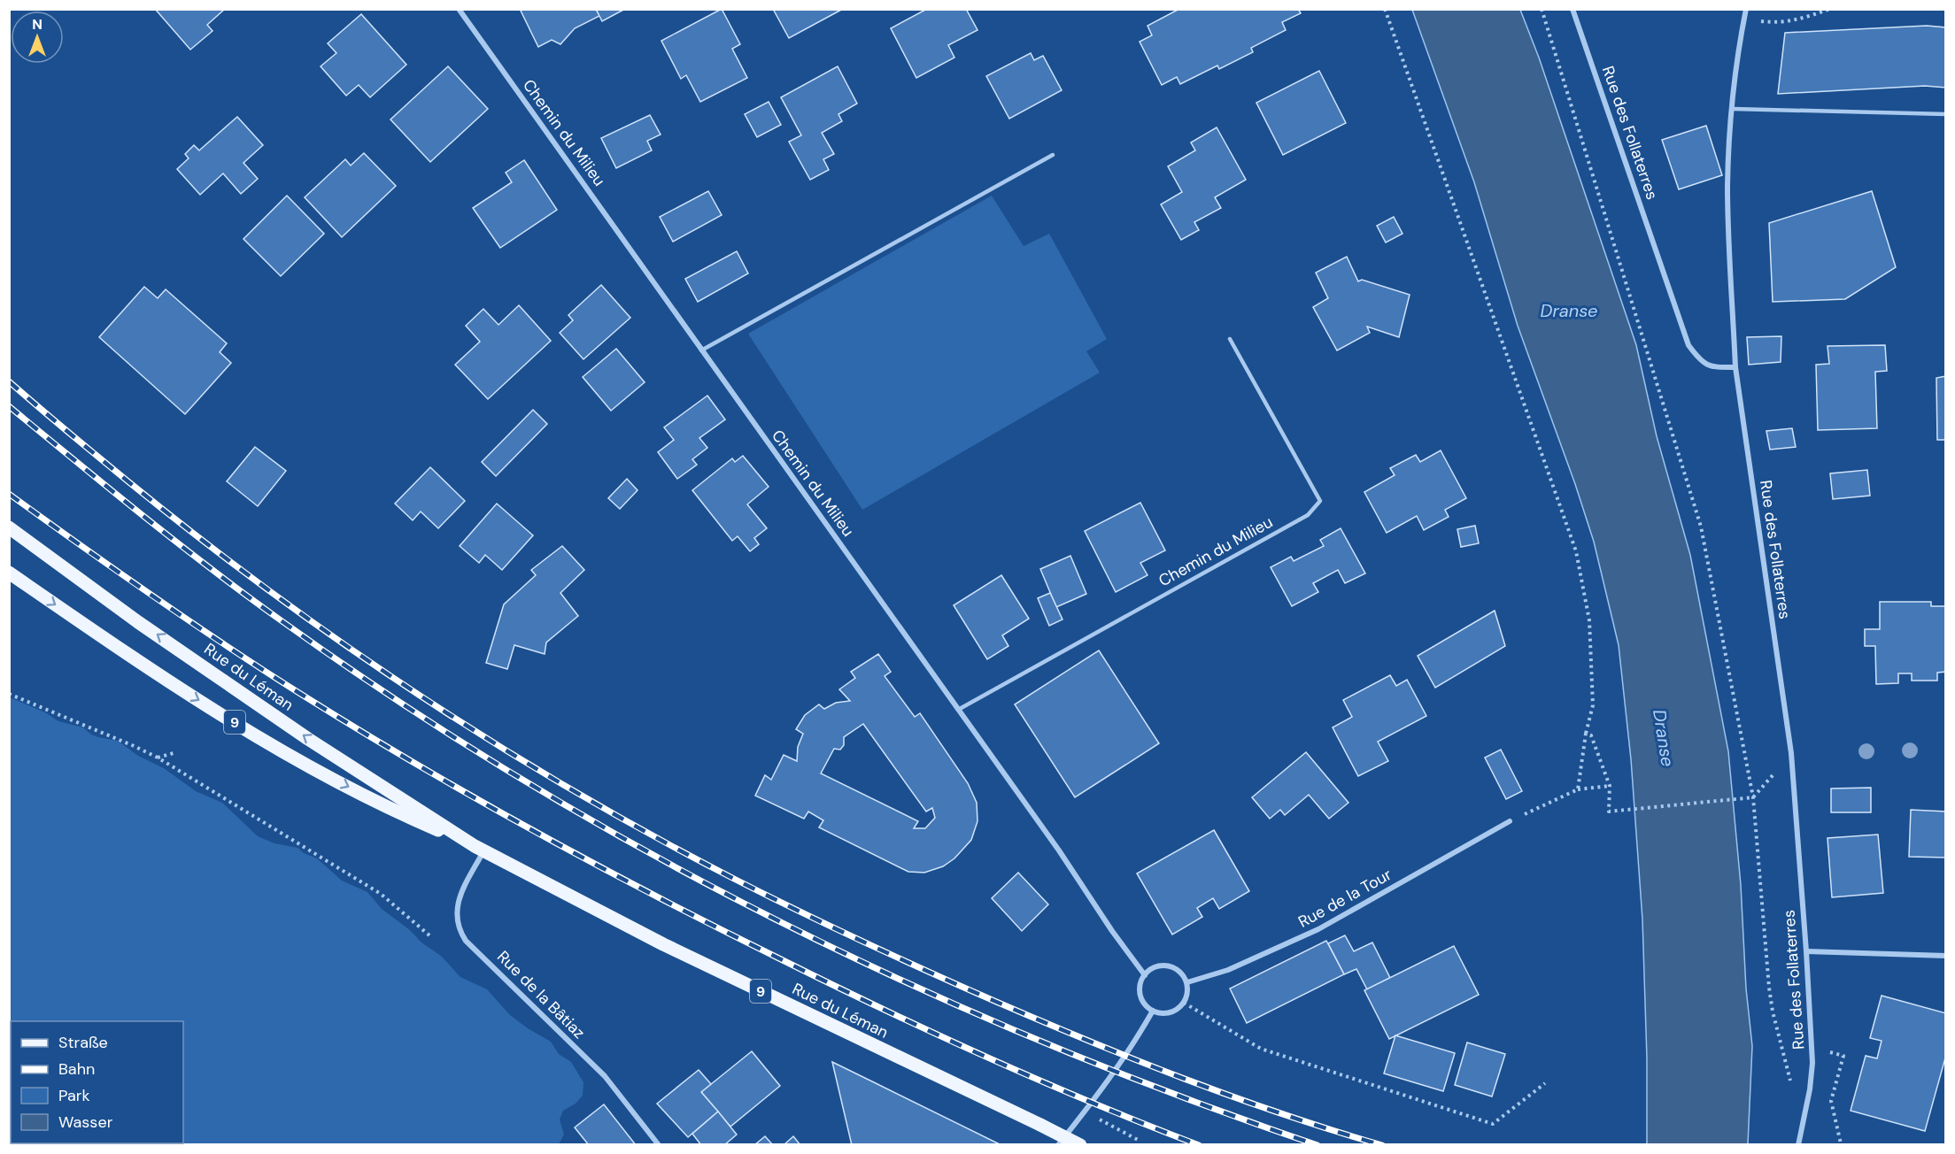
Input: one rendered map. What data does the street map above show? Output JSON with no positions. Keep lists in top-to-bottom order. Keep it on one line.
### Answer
{"streets":{"main road":["Rue du Léman","9"],"street":["Chemin du Milieu","Rue des Follaterres","Rue de la Tour","Rue de la Bâtiaz"]},"crossings":[["Chemin du Milieu","Rue de la Tour"],["Rue du Léman","Rue de la Bâtiaz"]],"water":["Dranse"],"legend":["Straße","Bahn","Park","Wasser"],"north":"top"}
